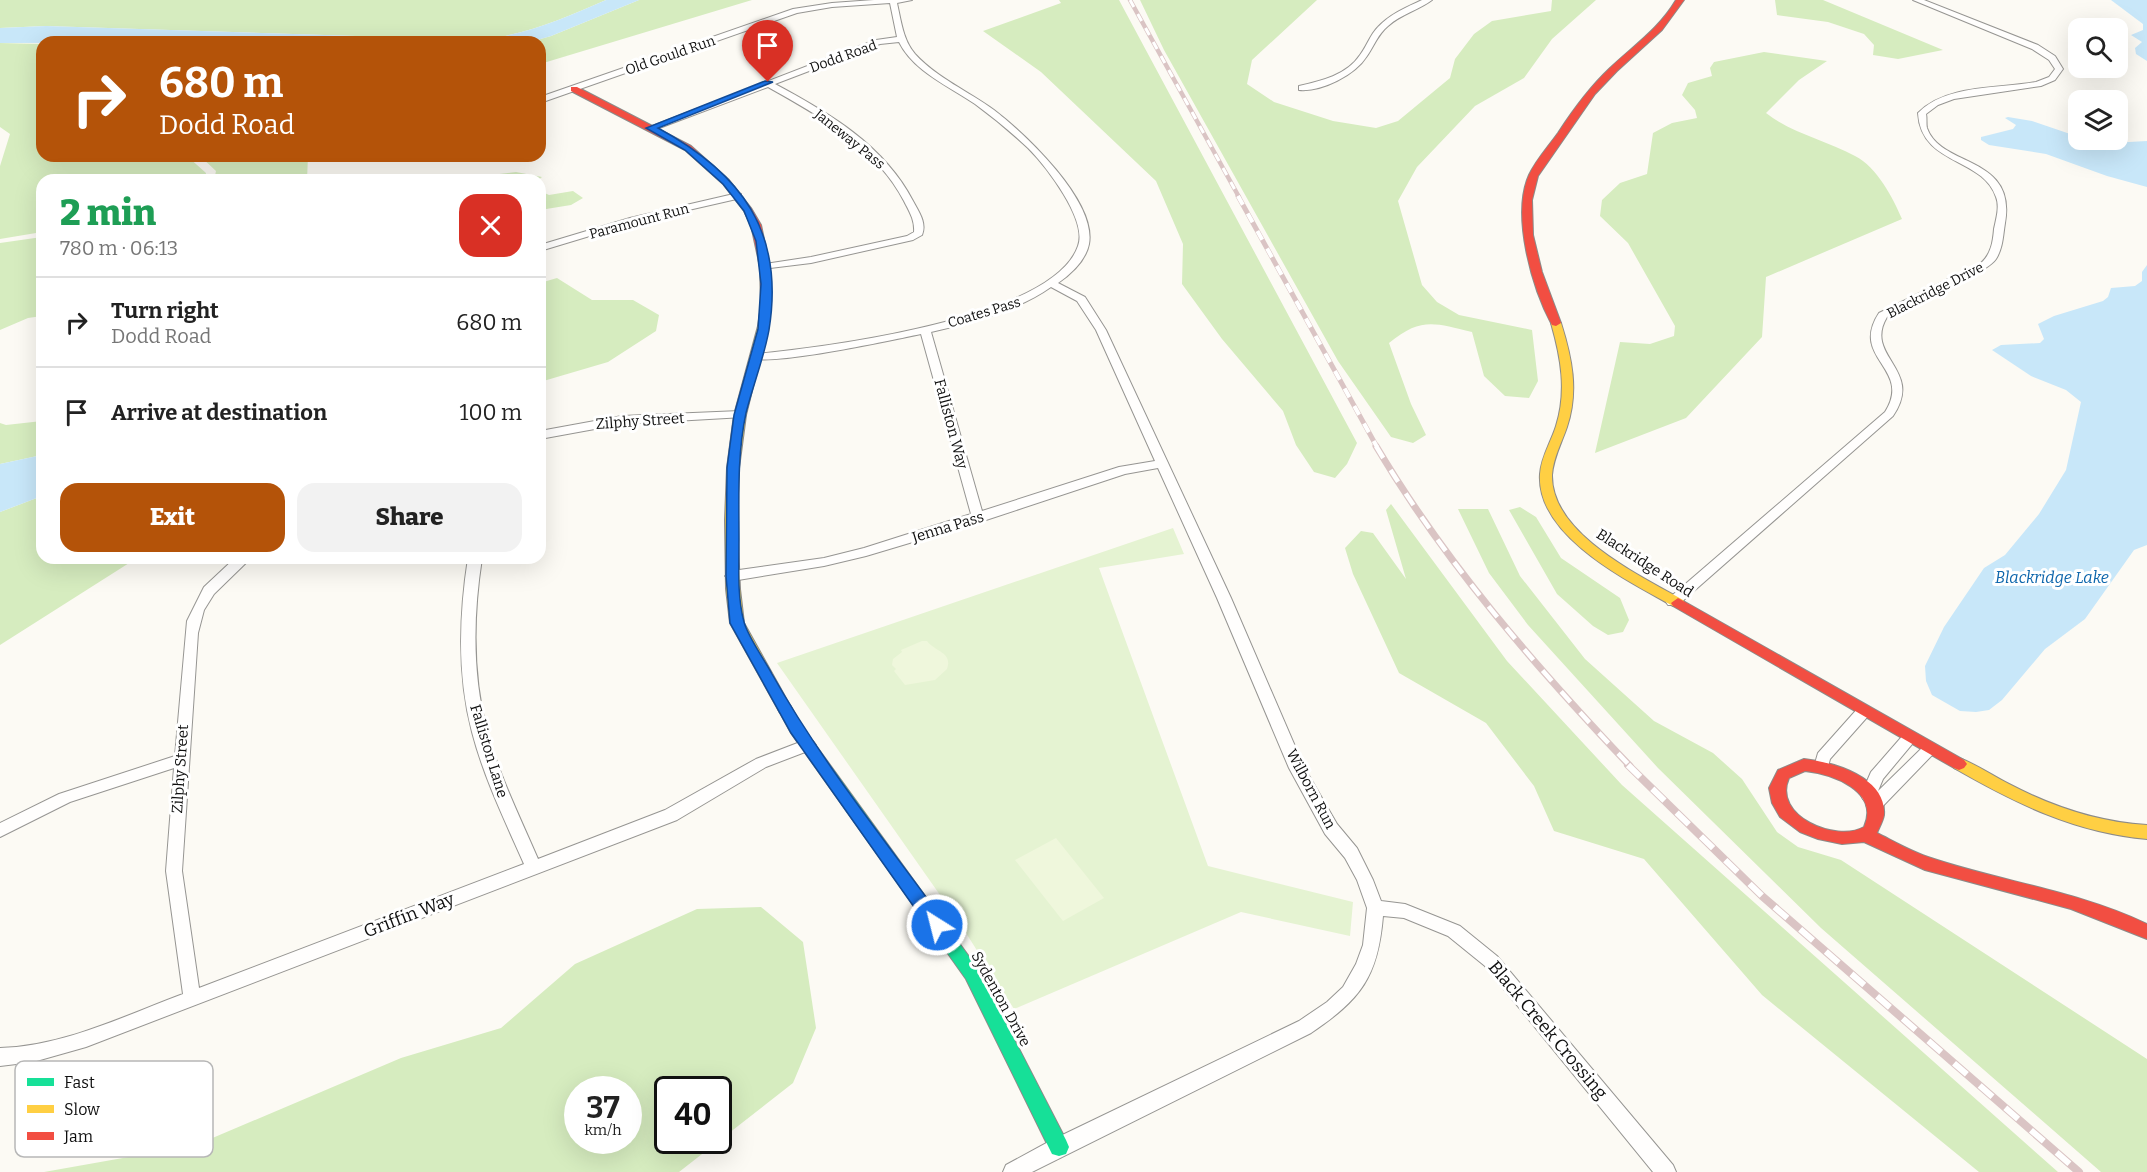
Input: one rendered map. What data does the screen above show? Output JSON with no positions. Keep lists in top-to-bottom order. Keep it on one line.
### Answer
{"streets":{"street":["Old Gould Run","Dodd Road","Janeway Pass","Paramount Run","Blackridge Drive","Coates Pass","Zilphy Street","Falliston Way","Jenna Pass","Blackridge Road","Falliston Lane","Wilborn Run","Griffin Way","Sydenton Drive","Black Creek Crossing"]},"crossings":[["Old Gould Run","Coates Pass"],["Old Gould Run","Sydenton Drive"],["Dodd Road","Janeway Pass"],["Dodd Road","Coates Pass"],["Dodd Road","Sydenton Drive"],["Janeway Pass","Sydenton Drive"],["Paramount Run","Sydenton Drive"],["Blackridge Drive","Blackridge Road"],["Coates Pass","Falliston Way"],["Coates Pass","Wilborn Run"],["Coates Pass","Sydenton Drive"],["Zilphy Street","Griffin Way"],["Zilphy Street","Sydenton Drive"],["Falliston Way","Jenna Pass"],["Jenna Pass","Wilborn Run"],["Jenna Pass","Sydenton Drive"],["Falliston Lane","Griffin Way"],["Wilborn Run","Sydenton Drive"],["Wilborn Run","Black Creek Crossing"],["Griffin Way","Sydenton Drive"]],"water":["Blackridge Lake"],"legend":["Fast","Slow","Jam"],"page":{"turn":["680 m","Dodd Road"],"heading":["2 min","780 m · 06:13"],"list":[{"name":"Turn right","note":"Dodd Road","value":"680 m"},{"name":"Arrive at destination","value":"100 m"}],"buttons":["Exit","Share"],"speed":"37 km/h","limit":"40"}}
